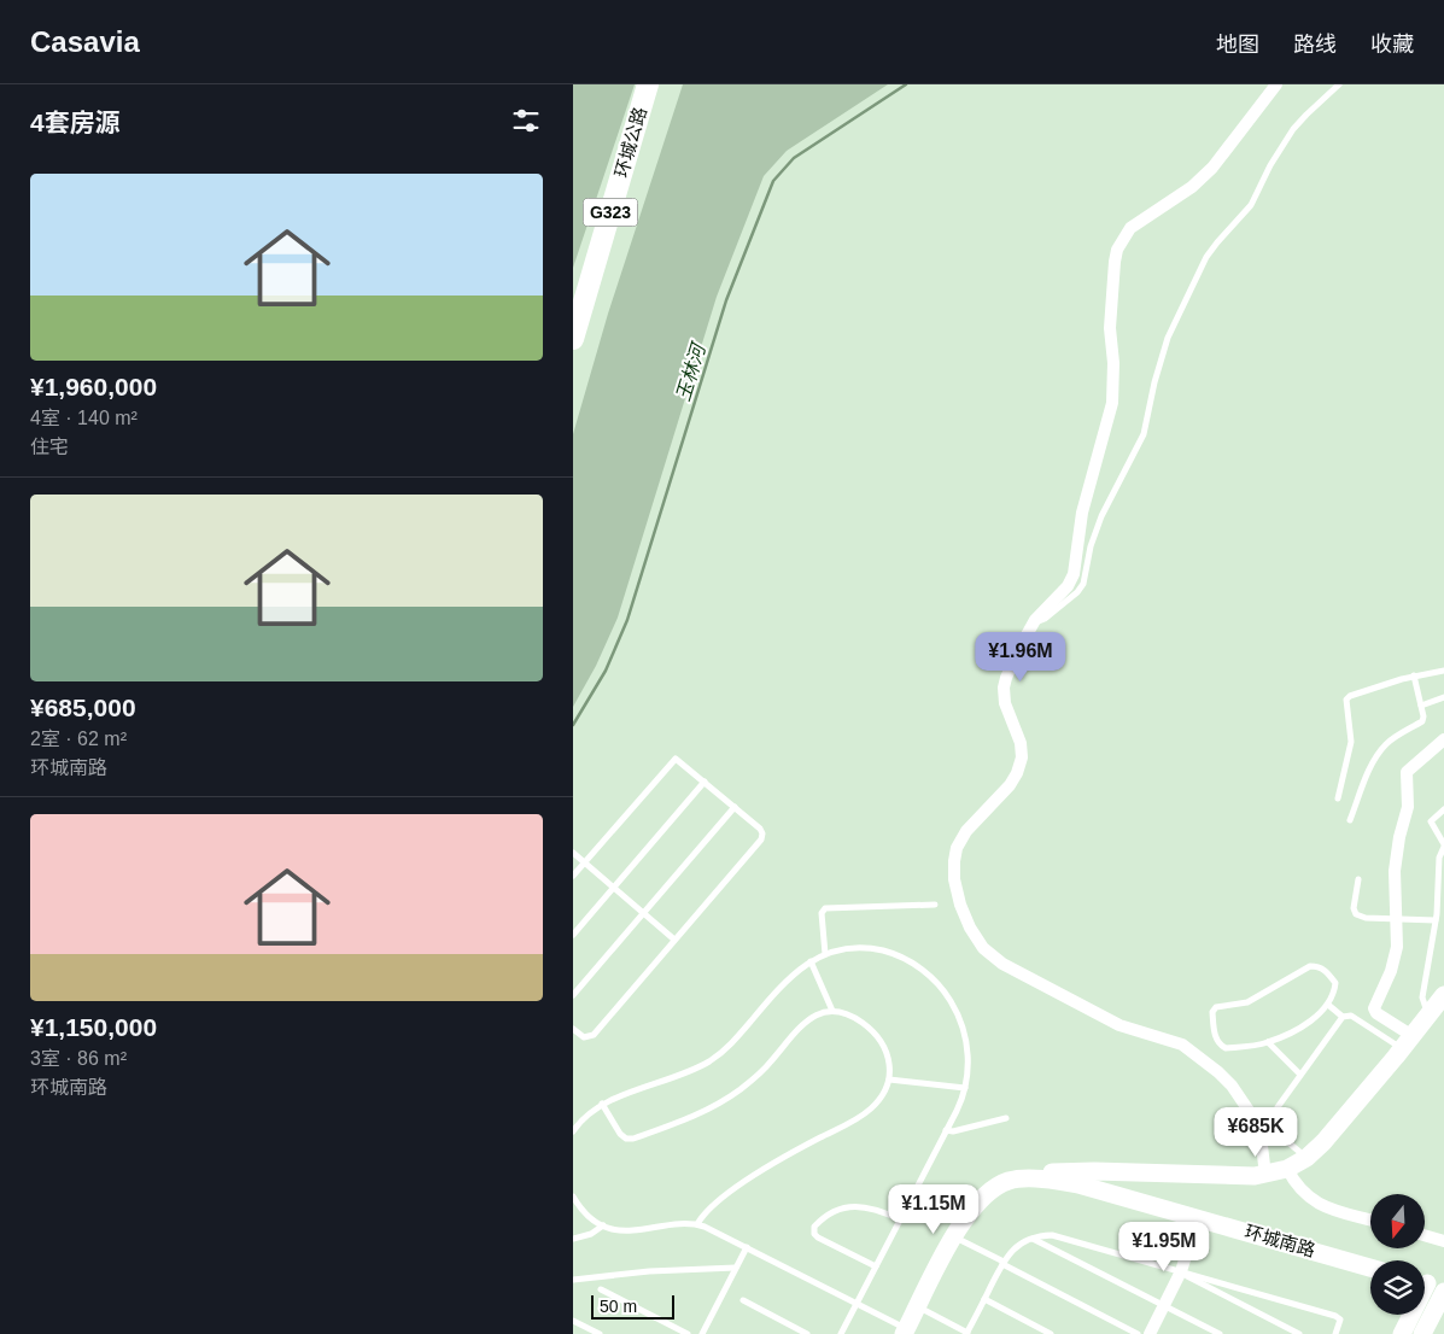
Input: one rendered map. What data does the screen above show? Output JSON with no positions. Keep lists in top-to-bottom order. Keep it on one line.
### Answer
{"streets":{"highway":["环城公路","G323"],"main road":["环城南路"]},"water":["玉林河"],"scale_bar":"50 m","north":"bottom","page":{"header":"Casavia","nav":["地图","路线","收藏"],"heading":"4套房源","list":[{"name":"¥1,960,000","note":"4室 · 140 m² · 住宅"},{"name":"¥685,000","note":"2室 · 62 m² · 环城南路"},{"name":"¥1,150,000","note":"3室 · 86 m² · 环城南路"}],"price":["¥1.96M","¥685K","¥1.15M","¥1.95M"],"scale":"50 m"}}
